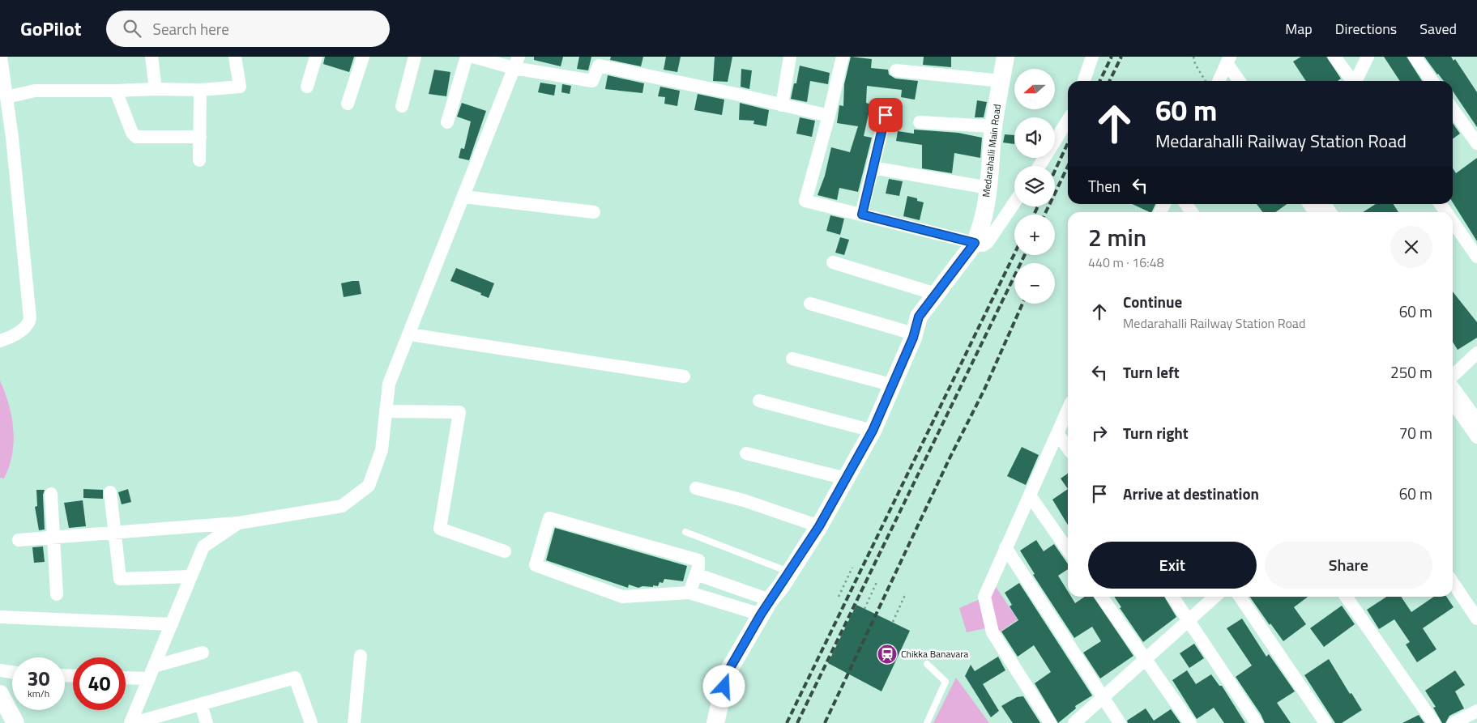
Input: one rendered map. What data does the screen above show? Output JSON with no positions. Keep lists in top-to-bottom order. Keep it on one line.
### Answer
{"streets":{"street":["Medarahalli Main Road"]},"places":{"station":["Chikka Banavara"]},"north":"left","page":{"header":"GoPilot","search":"Search here","nav":["Map","Directions","Saved"],"map_buttons":["+","−"],"turn":["60 m","Medarahalli Railway Station Road"],"then":"Then","heading":["2 min","440 m · 16:48"],"list":[{"name":"Continue","note":"Medarahalli Railway Station Road","value":"60 m"},{"name":"Turn left","value":"250 m"},{"name":"Turn right","value":"70 m"},{"name":"Arrive at destination","value":"60 m"}],"buttons":["Exit","Share"],"speed":"30 km/h","limit":"40"}}
